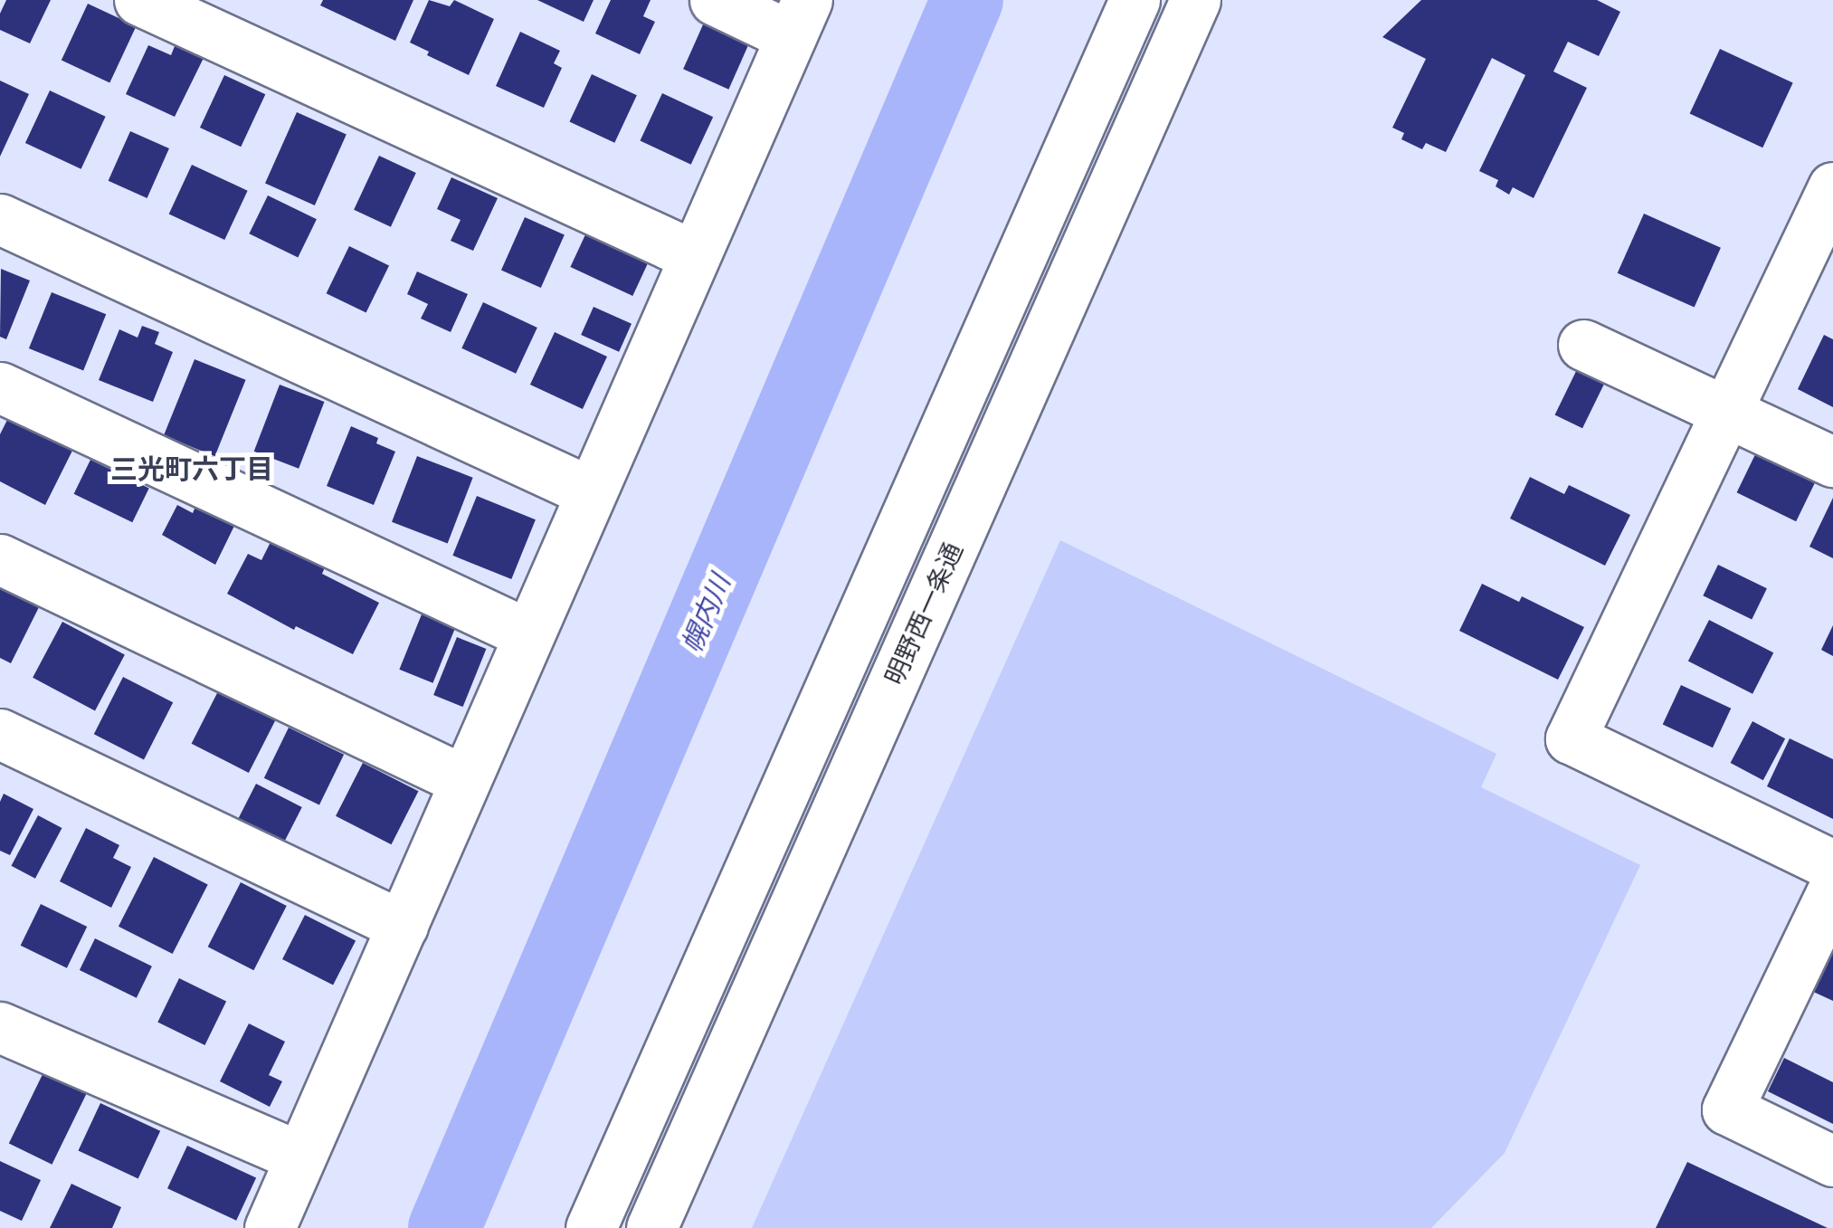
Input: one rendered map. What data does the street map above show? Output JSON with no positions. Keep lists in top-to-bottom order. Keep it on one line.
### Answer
{"streets":{"street":["明野西一条通"]},"districts":["三光町六丁目"],"water":["幌内川"]}
